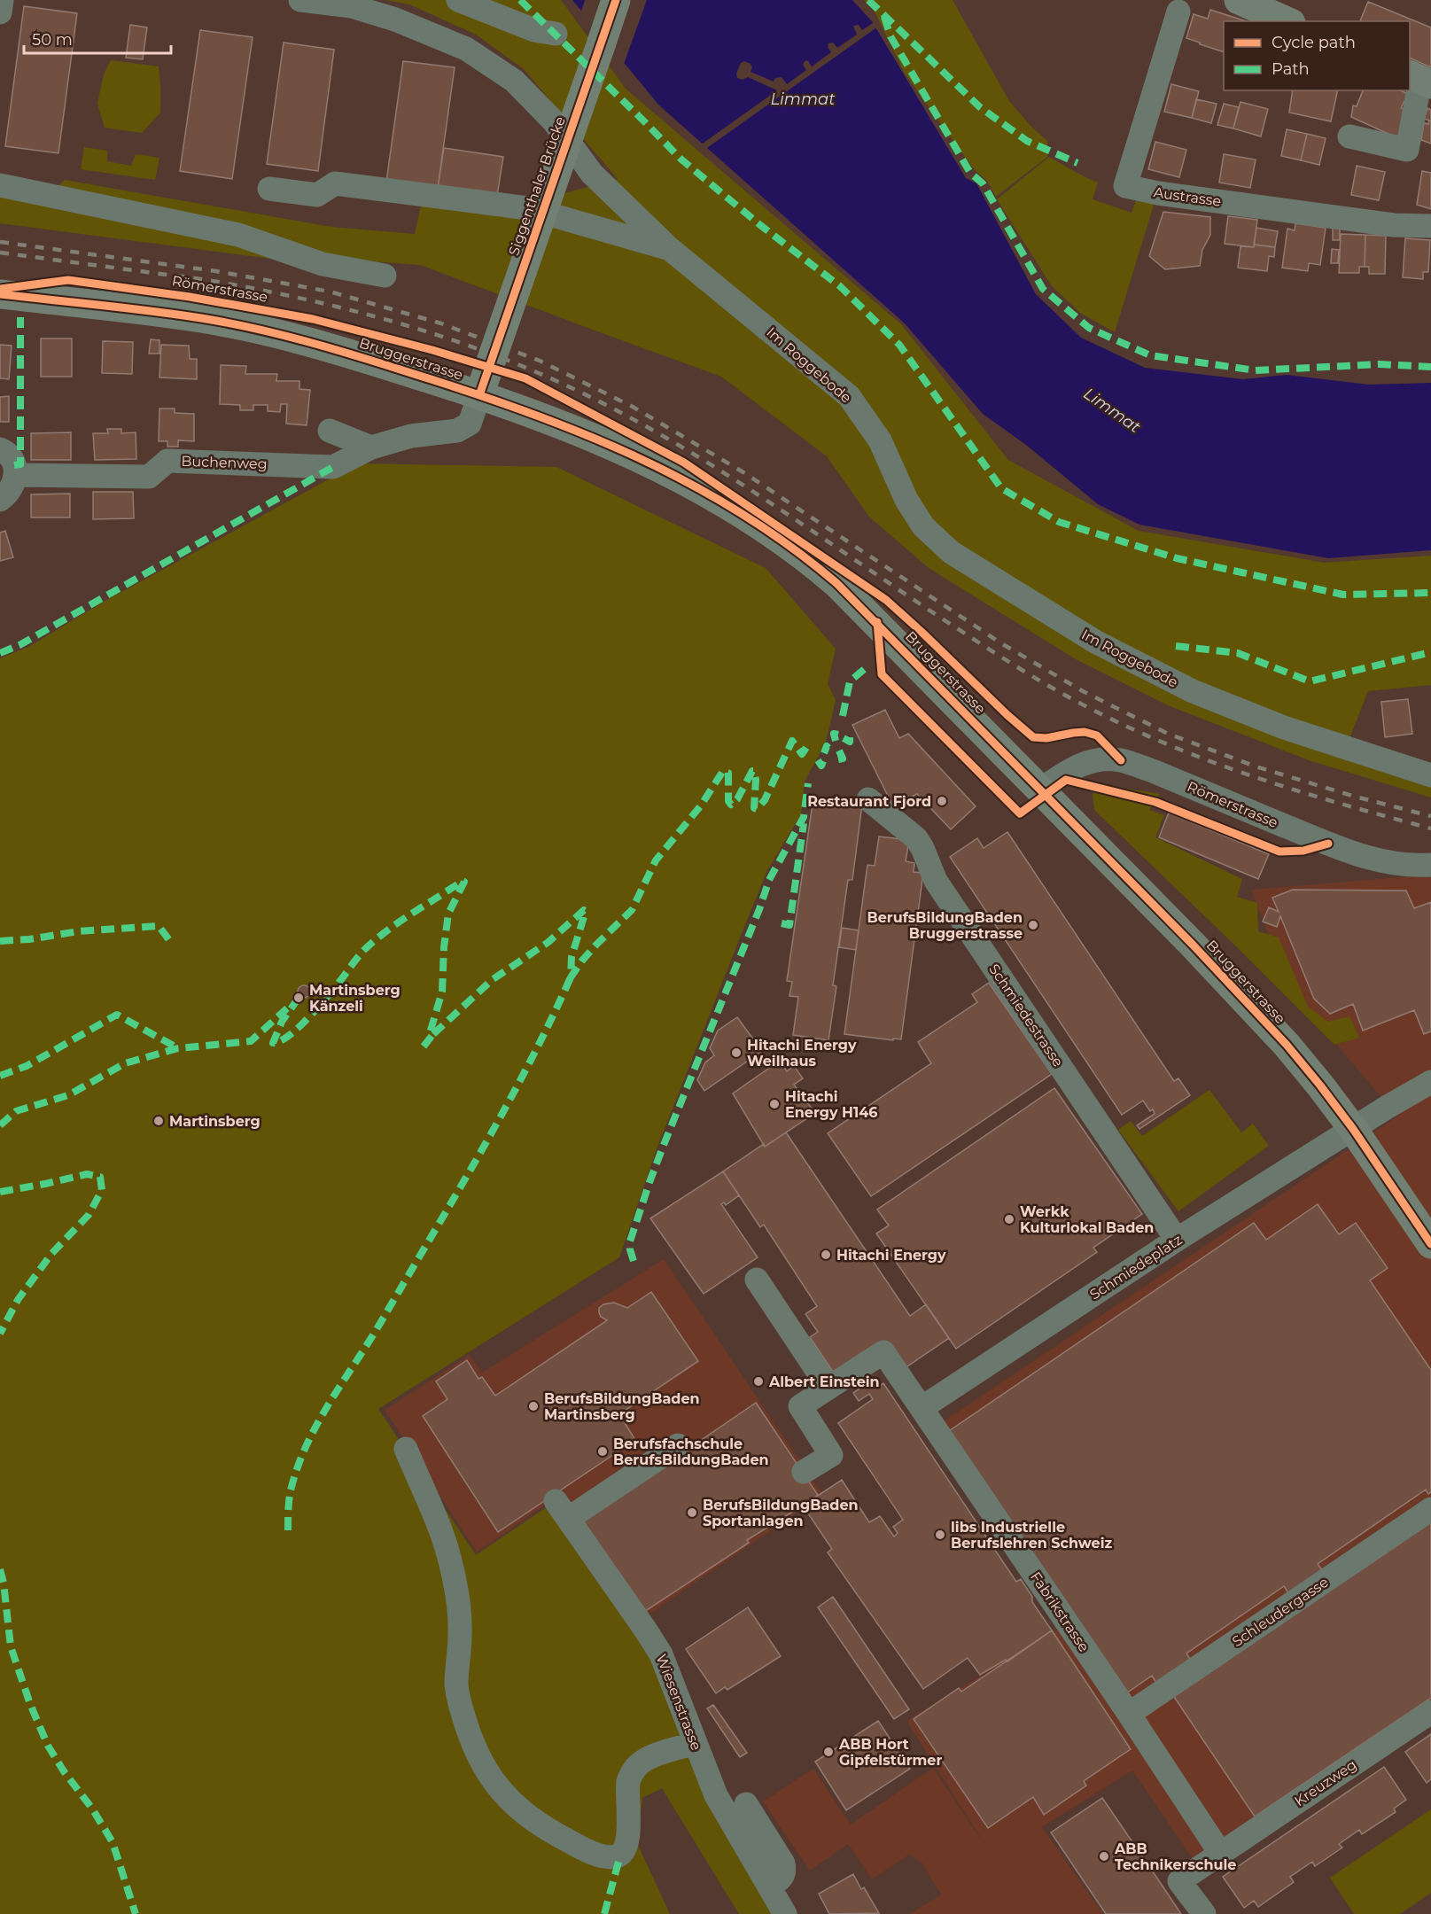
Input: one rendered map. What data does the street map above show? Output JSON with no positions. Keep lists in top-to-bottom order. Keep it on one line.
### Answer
{"streets":{"main road":["Siggenthaler Brücke","Bruggerstrasse"],"street":["Austrasse","Römerstrasse","Im Roggebode","Buchenweg","Schmiedestrasse","Schmiedeplatz","Fabrikstrasse","Schleudergasse","Wiesenstrasse","Kreuzweg"]},"crossings":[["Siggenthaler Brücke","Bruggerstrasse"],["Siggenthaler Brücke","Buchenweg"],["Römerstrasse","Bruggerstrasse"],["Bruggerstrasse","Buchenweg"],["Bruggerstrasse","Schmiedeplatz"],["Schmiedestrasse","Schmiedeplatz"],["Schmiedeplatz","Fabrikstrasse"],["Fabrikstrasse","Schleudergasse"],["Fabrikstrasse","Kreuzweg"]],"water":["Limmat"],"places":["Restaurant Fjord","BerufsBildungBaden Bruggerstrasse","Martinsberg Känzeli","Hitachi Energy Weilhaus","Hitachi Energy H146","Martinsberg","Werkk Kulturlokal Baden","Hitachi Energy","Albert Einstein","BerufsBildungBaden Martinsberg","Berufsfachschule BerufsBildungBaden","BerufsBildungBaden Sportanlagen","libs Industrielle Berufslehren Schweiz","ABB Hort Gipfelstürmer","ABB Technikerschule"],"legend":["Cycle path","Path"],"scale_bar":"50 m"}
